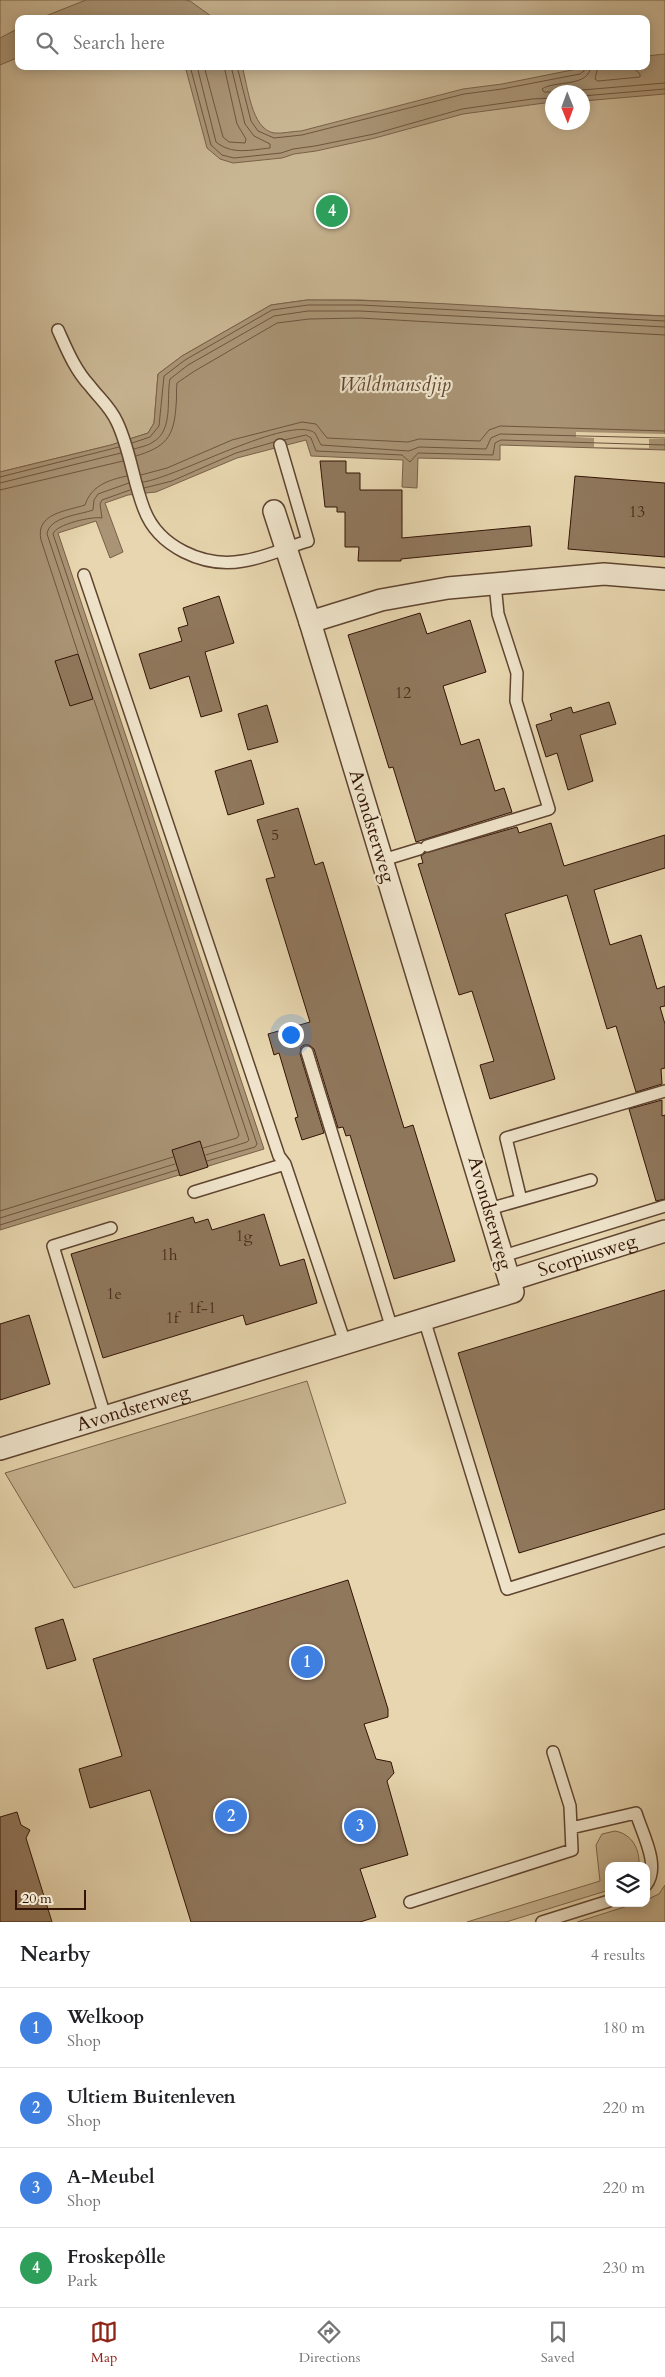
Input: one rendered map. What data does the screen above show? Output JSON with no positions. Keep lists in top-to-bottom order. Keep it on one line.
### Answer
{"streets":{"street":["Avondsterweg","Scorpiusweg"]},"crossings":[["Avondsterweg","Scorpiusweg"]],"water":["Wâldmansdjip"],"house_numbers":["13","12","5","1g","1h","1e","1f-1","1f"],"scale_bar":"20 m","north":"bottom","page":{"search":"Search here","pins":["4","1","2","3"],"scale":"20 m","heading":["Nearby","4 results"],"list":[{"mark":"1","name":"Welkoop","note":"Shop","value":"180 m"},{"mark":"2","name":"Ultiem Buitenleven","note":"Shop","value":"220 m"},{"mark":"3","name":"A-Meubel","note":"Shop","value":"220 m"},{"mark":"4","name":"Froskepôlle","note":"Park","value":"230 m"}],"nav":["Map","Directions","Saved"]}}
